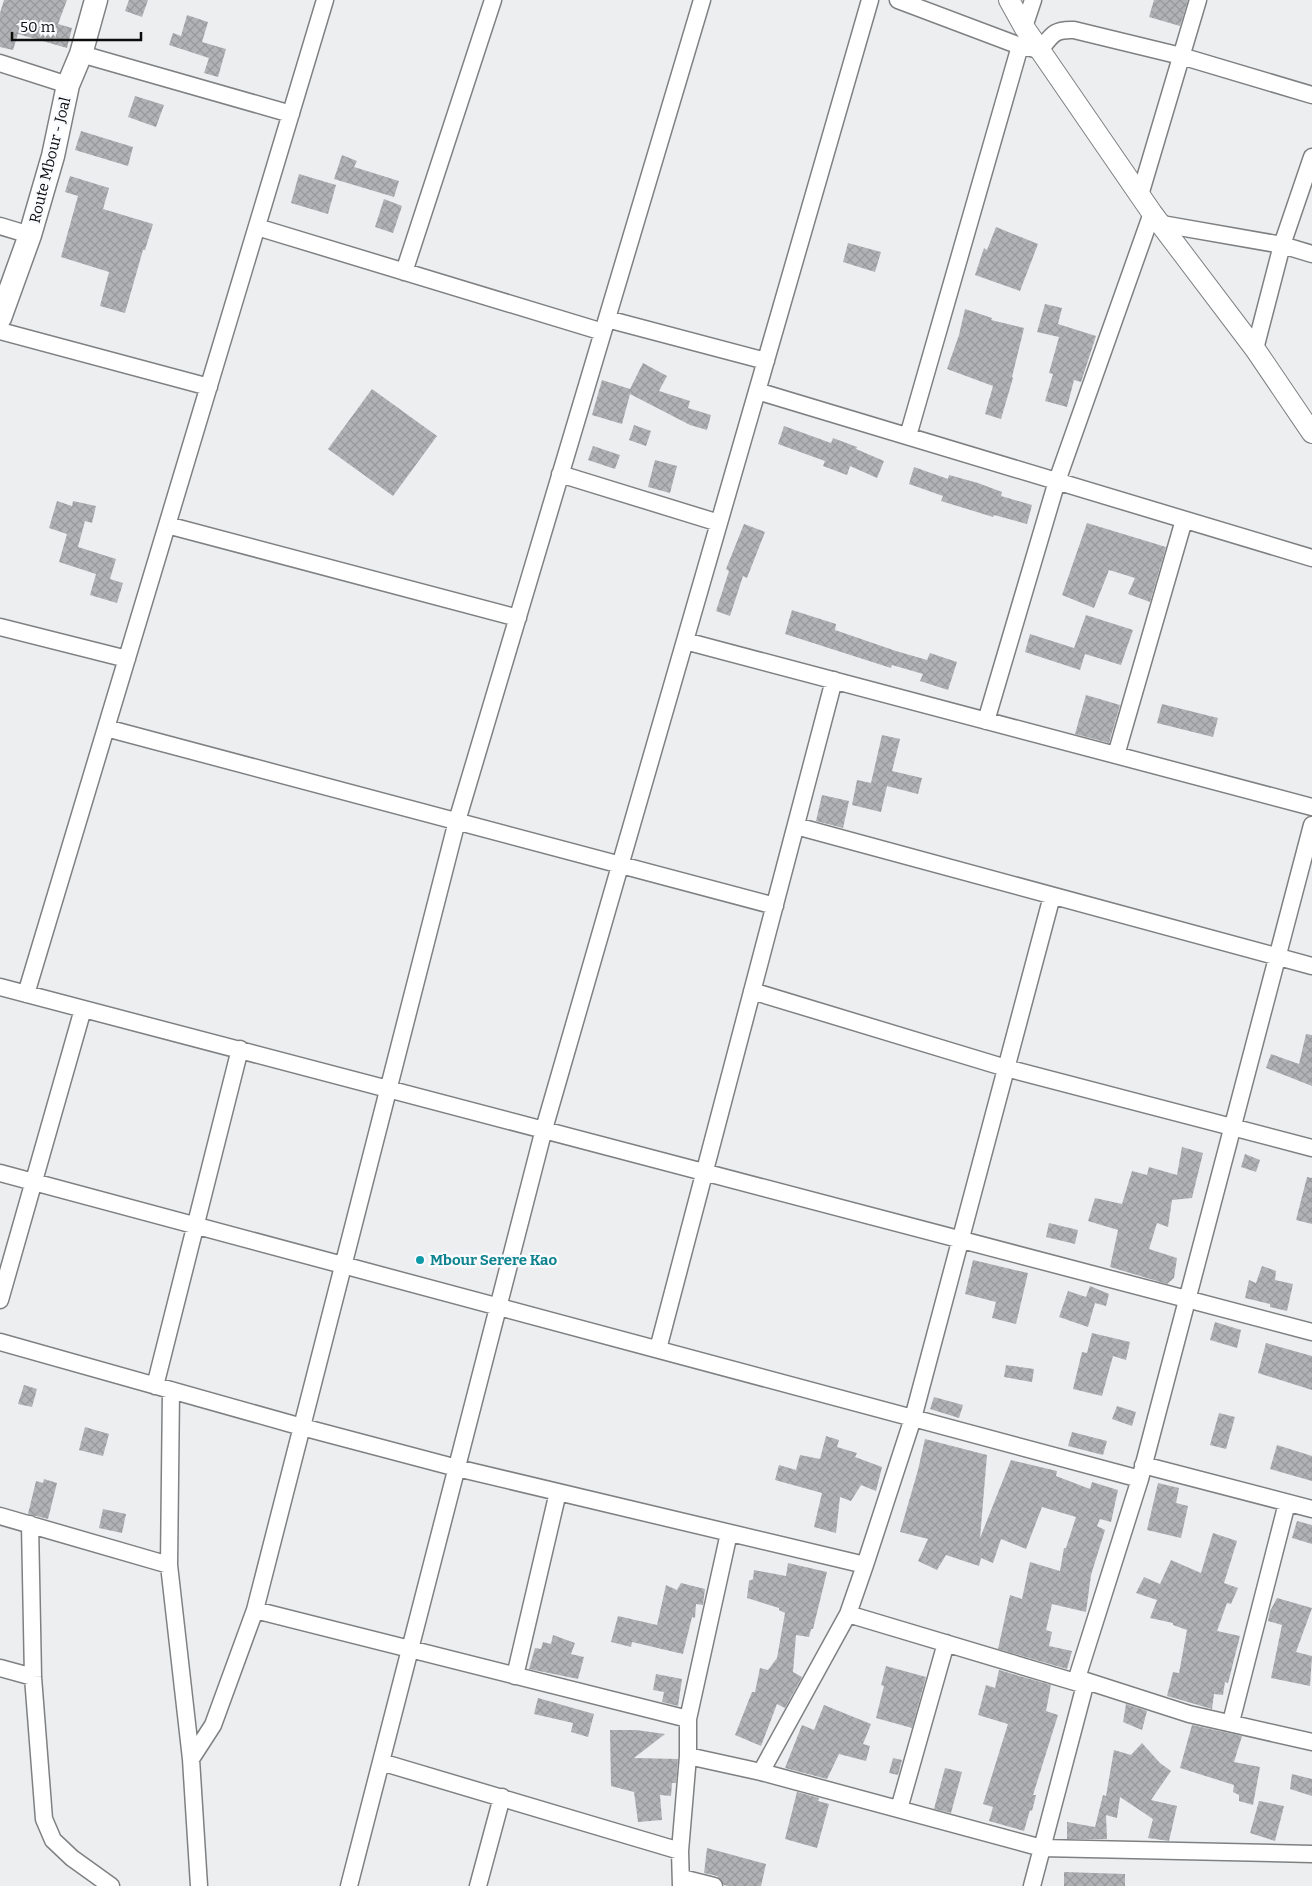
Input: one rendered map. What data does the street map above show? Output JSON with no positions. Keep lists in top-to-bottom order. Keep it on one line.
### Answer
{"streets":{"main road":["Route Mbour - Joal"]},"places":["Mbour Serere Kao"],"scale_bar":"50 m"}
